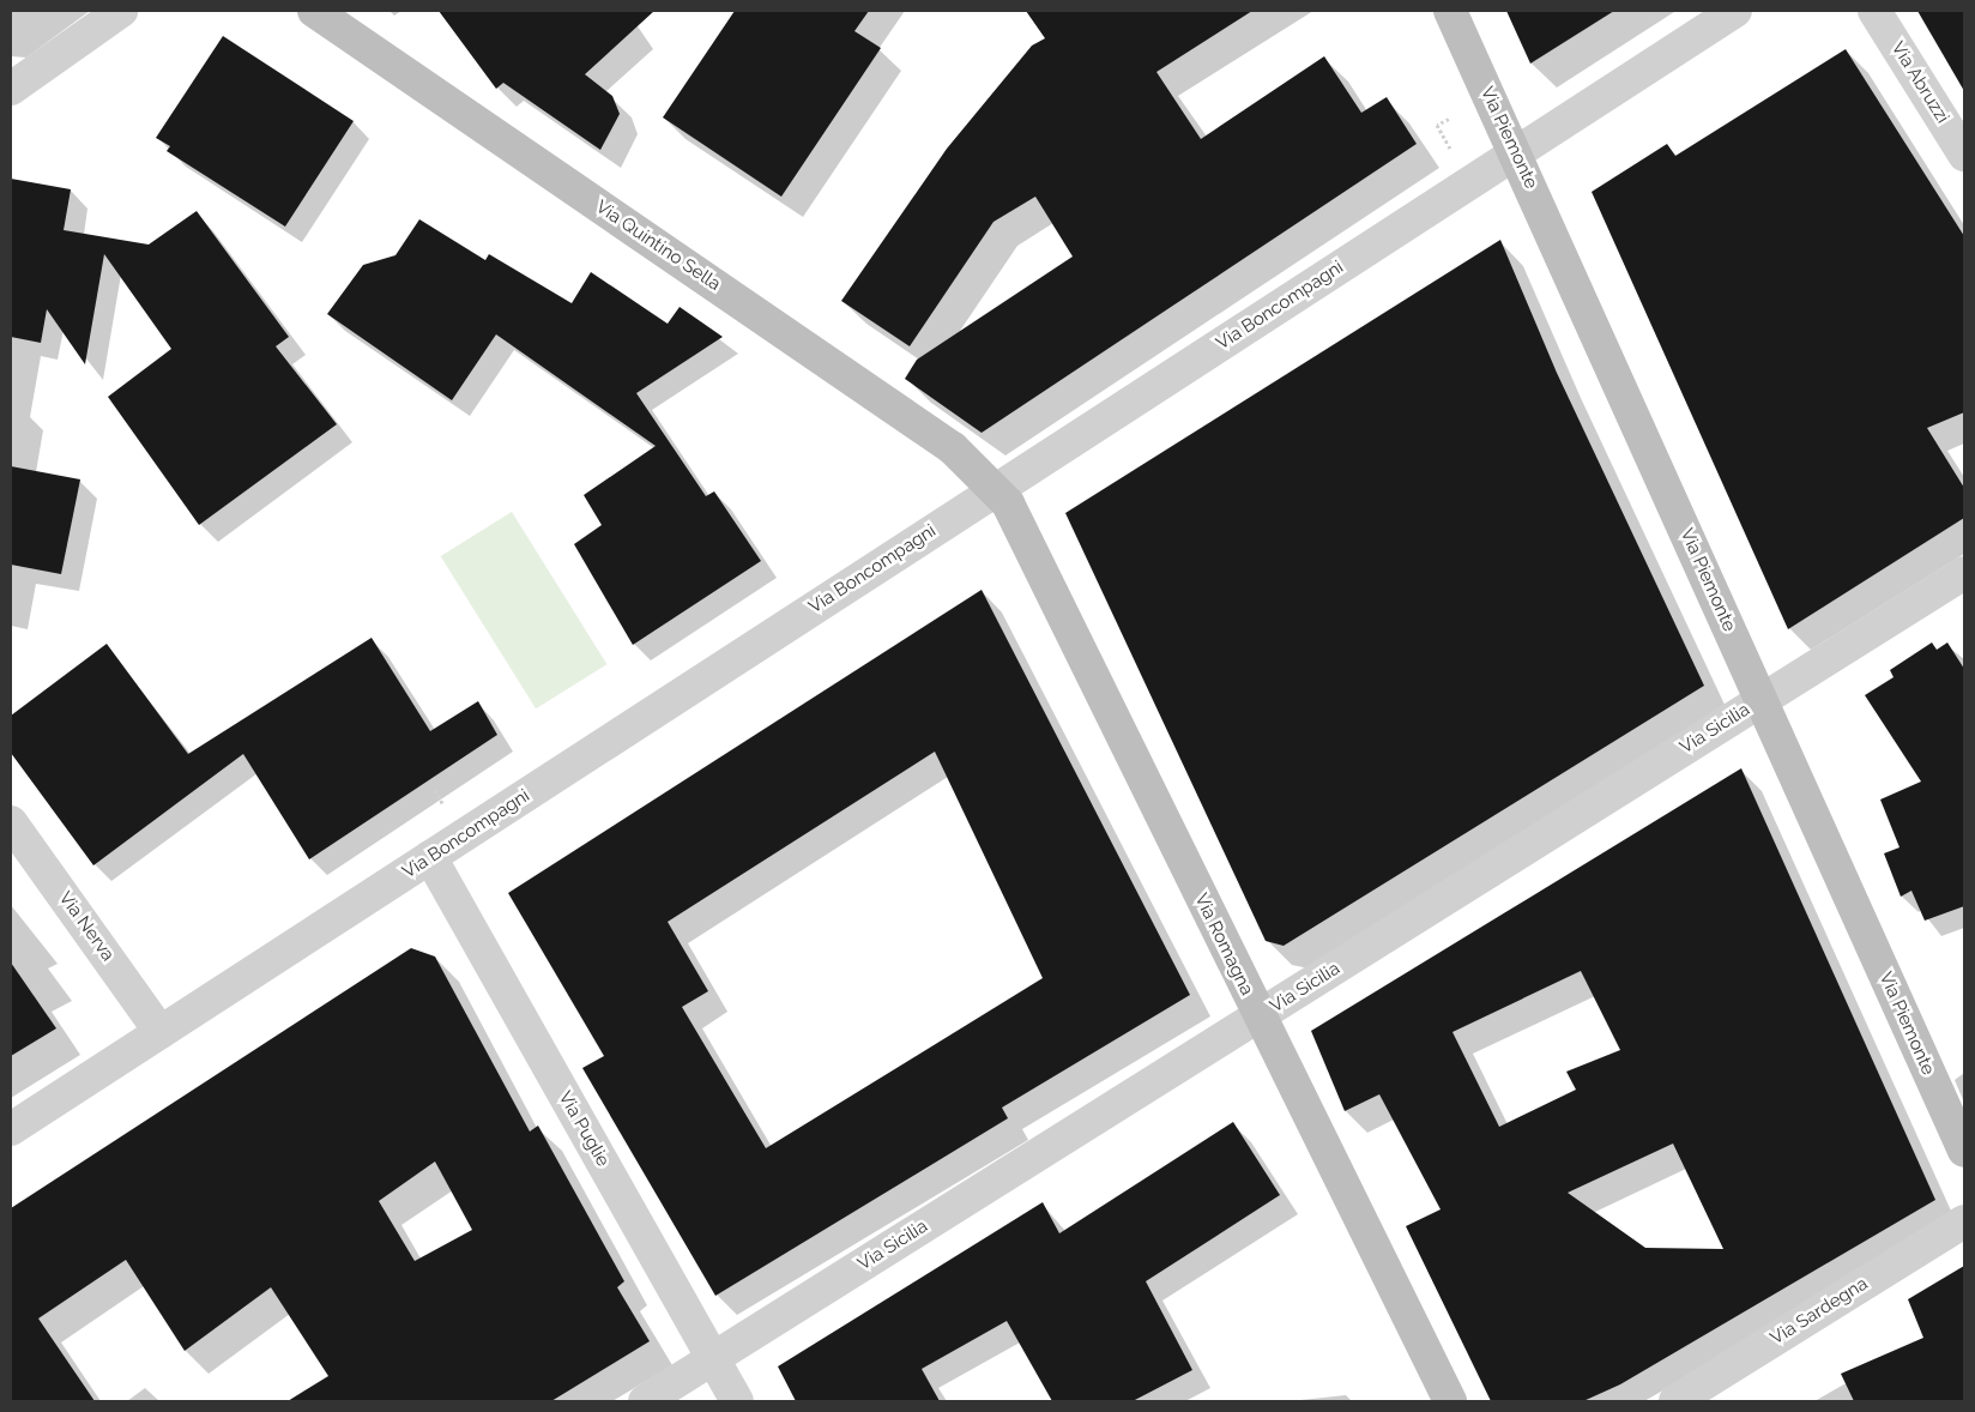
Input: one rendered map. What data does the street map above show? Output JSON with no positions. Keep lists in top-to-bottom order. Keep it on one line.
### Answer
{"streets":{"street":["Via Abruzzi","Via Piemonte","Via Quintino Sella","Via Boncompagni","Via Sicilia","Via Nerva","Via Romagna","Via Puglie","Via Sardegna"]},"crossings":[["Via Piemonte","Via Boncompagni"],["Via Piemonte","Via Sicilia"],["Via Quintino Sella","Via Boncompagni"],["Via Quintino Sella","Via Romagna"],["Via Boncompagni","Via Nerva"],["Via Boncompagni","Via Romagna"],["Via Boncompagni","Via Puglie"],["Via Sicilia","Via Romagna"],["Via Sicilia","Via Puglie"]]}
